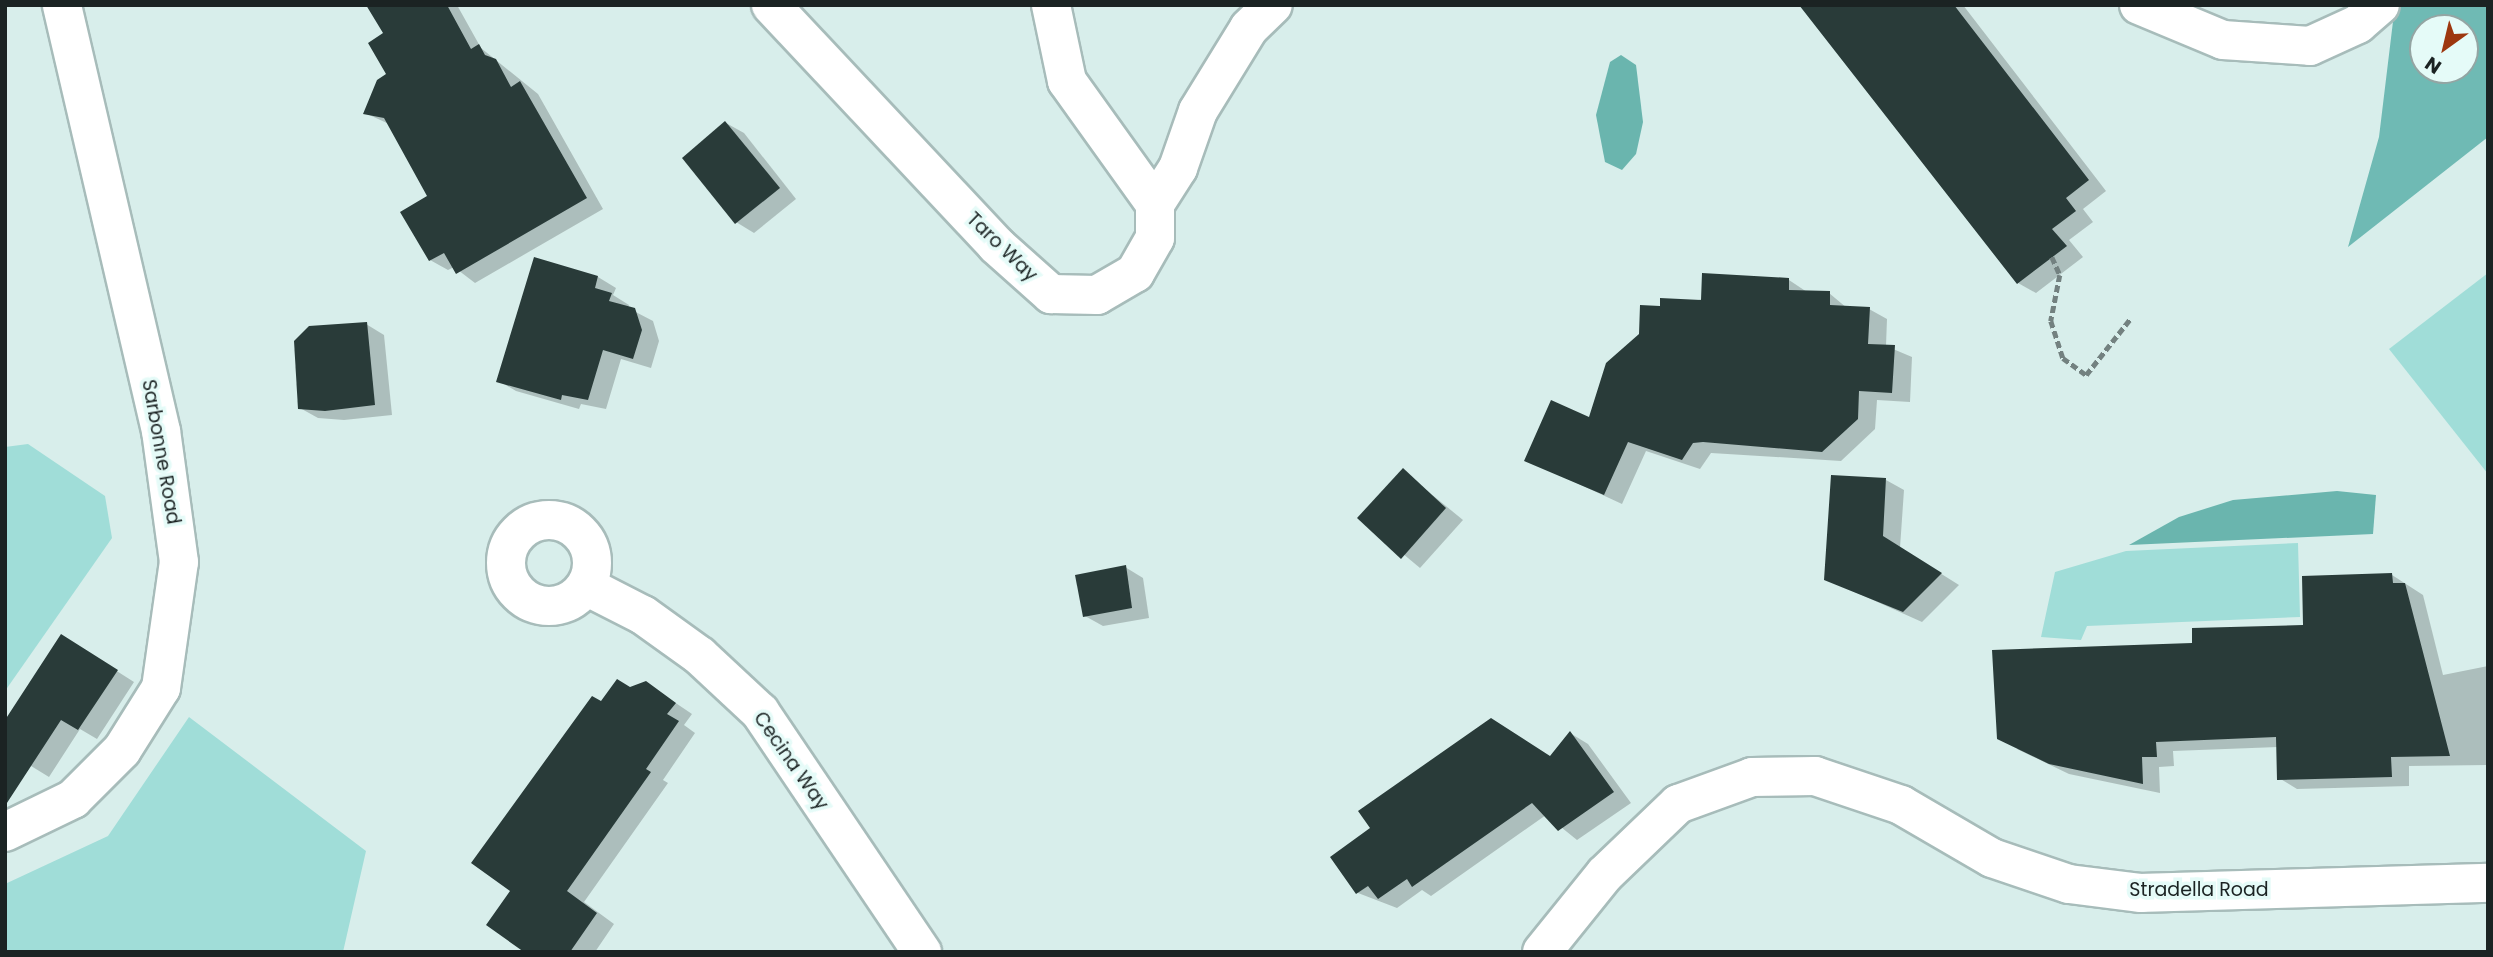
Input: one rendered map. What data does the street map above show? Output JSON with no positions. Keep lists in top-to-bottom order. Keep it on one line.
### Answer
{"streets":{"street":["Taro Way","Sarbonne Road","Cecina Way","Stradella Road"]},"north":"bottom left"}
